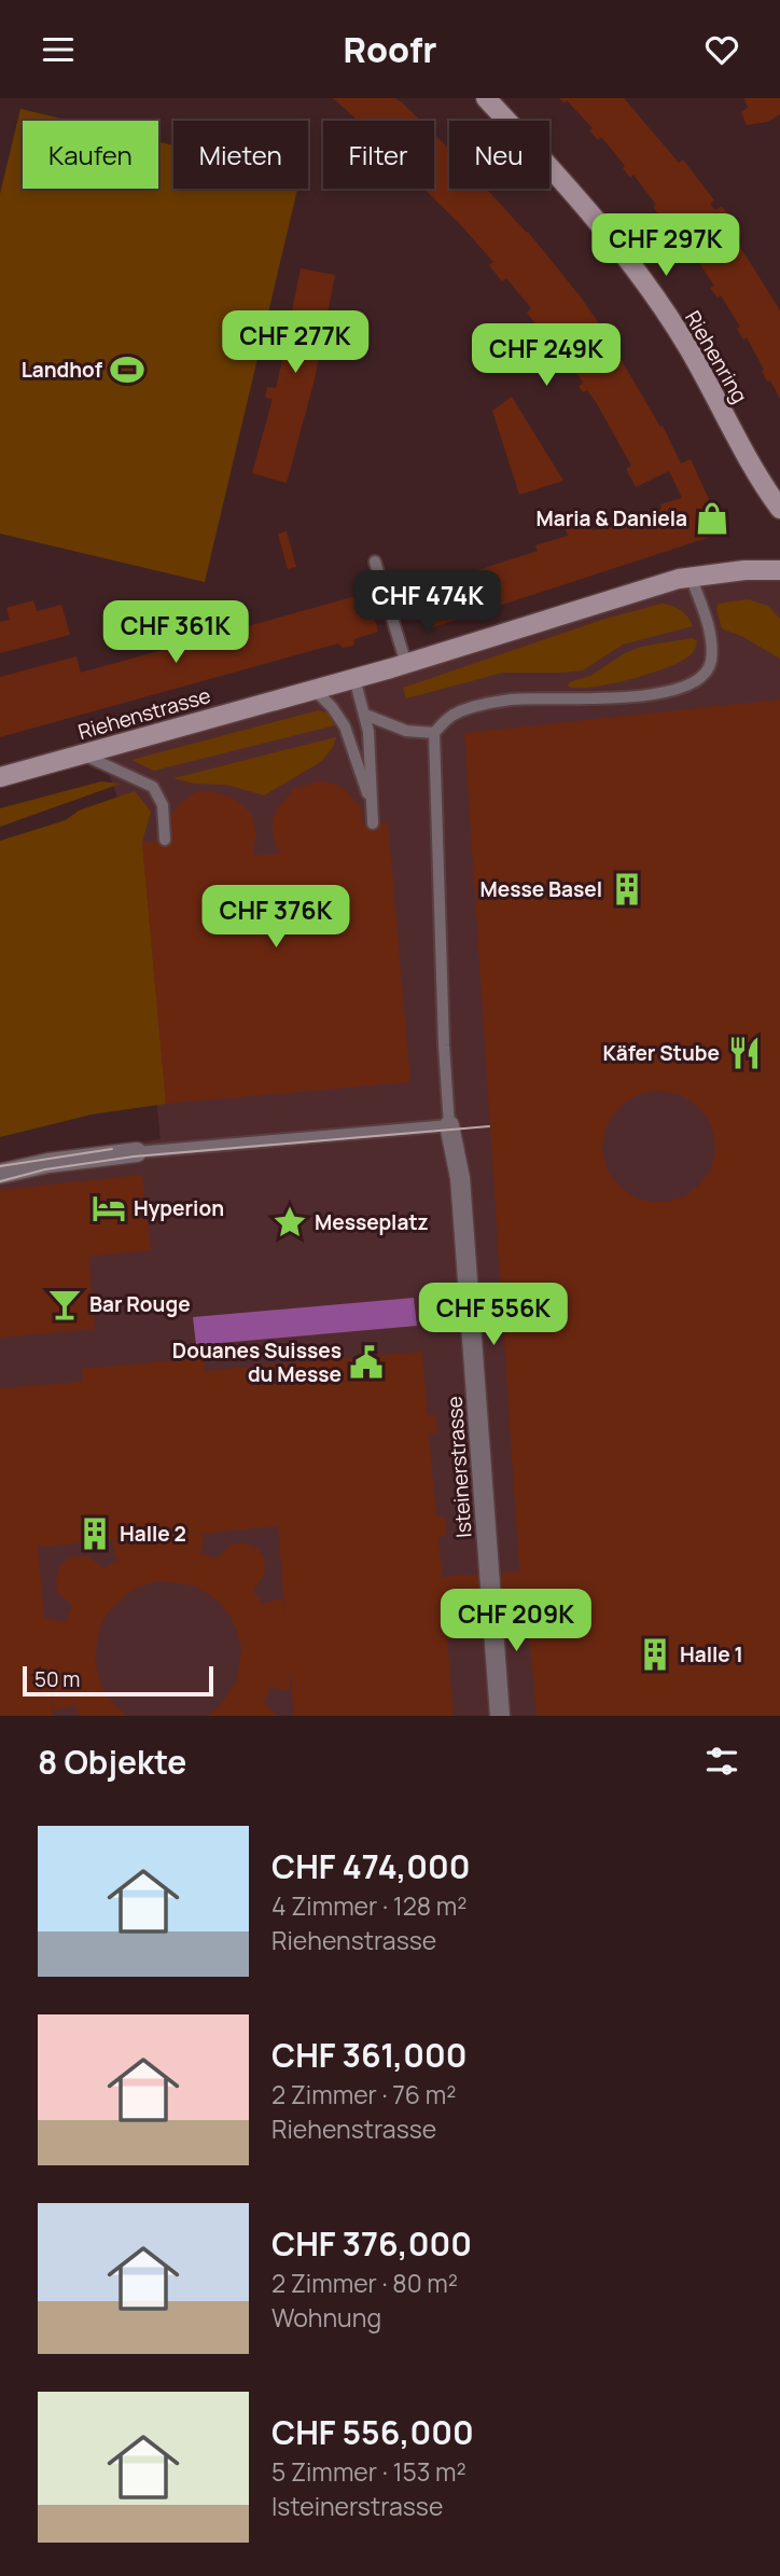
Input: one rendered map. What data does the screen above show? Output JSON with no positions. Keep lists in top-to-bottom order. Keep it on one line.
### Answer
{"streets":{"main road":["Riehenring","Riehenstrasse"],"street":["Isteinerstrasse"]},"places":{"sports":["Landhof"],"shop":["Maria & Daniela"],"building":["Messe Basel","Halle 2","Halle 1"],"restaurant":["Käfer Stube"],"hotel":["Hyperion"],"place":["Messeplatz"],"bar":["Bar Rouge"],"public building":["Douanes Suisses du Messe"]},"scale_bar":"50 m","page":{"header":"Roofr","chip":["Kaufen","Mieten","Filter","Neu"],"price":["CHF 297K","CHF 277K","CHF 249K","CHF 474K","CHF 361K","CHF 376K","CHF 556K","CHF 209K"],"scale":"50 m","heading":"8 Objekte","list":[{"name":"CHF 474,000","note":"4 Zimmer · 128 m² · Riehenstrasse"},{"name":"CHF 361,000","note":"2 Zimmer · 76 m² · Riehenstrasse"},{"name":"CHF 376,000","note":"2 Zimmer · 80 m² · Wohnung"},{"name":"CHF 556,000","note":"5 Zimmer · 153 m² · Isteinerstrasse"}]}}
